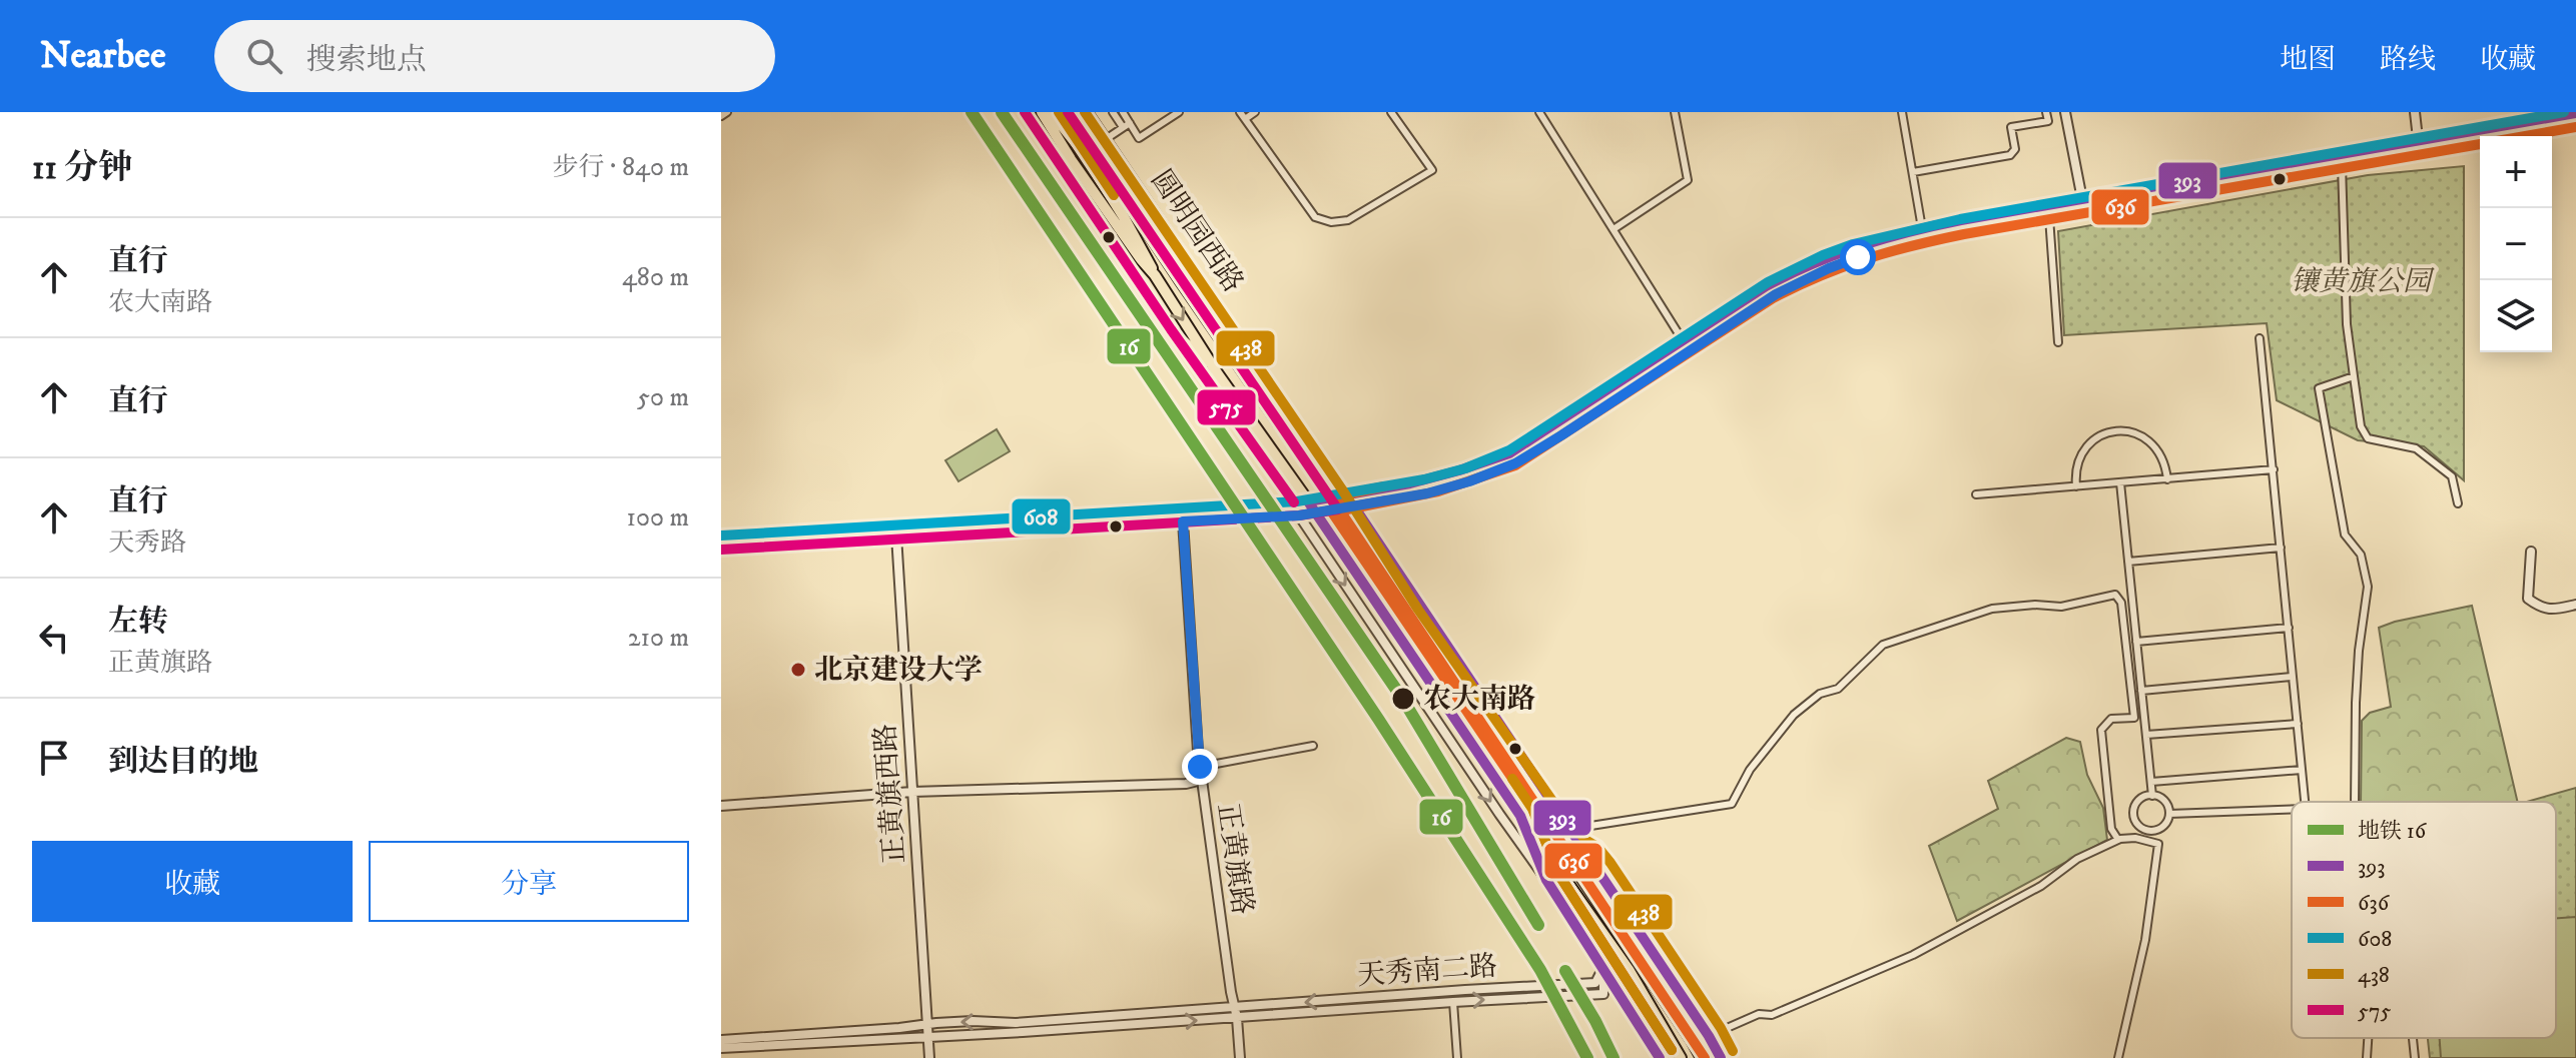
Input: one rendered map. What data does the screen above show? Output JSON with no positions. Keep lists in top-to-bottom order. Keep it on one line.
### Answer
{"streets":{"main road":["圆明园西路"],"street":["正黄旗西路","正黄旗路","天秀南二路"]},"crossings":[["正黄旗路","天秀南二路"]],"parks":["镶黄旗公园"],"places":["北京建设大学","农大南路"],"lines":["metro line 16","transit line 608","transit line 438","transit line 575","transit line 393","transit line 636"],"legend":["地铁 16","393","636","608","438","575"],"page":{"header":"Nearbee","search":"搜索地点","nav":["地图","路线","收藏"],"heading":["11 分钟","步行 · 840 m"],"map_buttons":["+","−"],"list":[["直行","农大南路","480 m"],["直行","50 m"],["直行","天秀路","100 m"],["左转","正黄旗路","210 m"],"到达目的地"],"buttons":["收藏","分享"]}}
